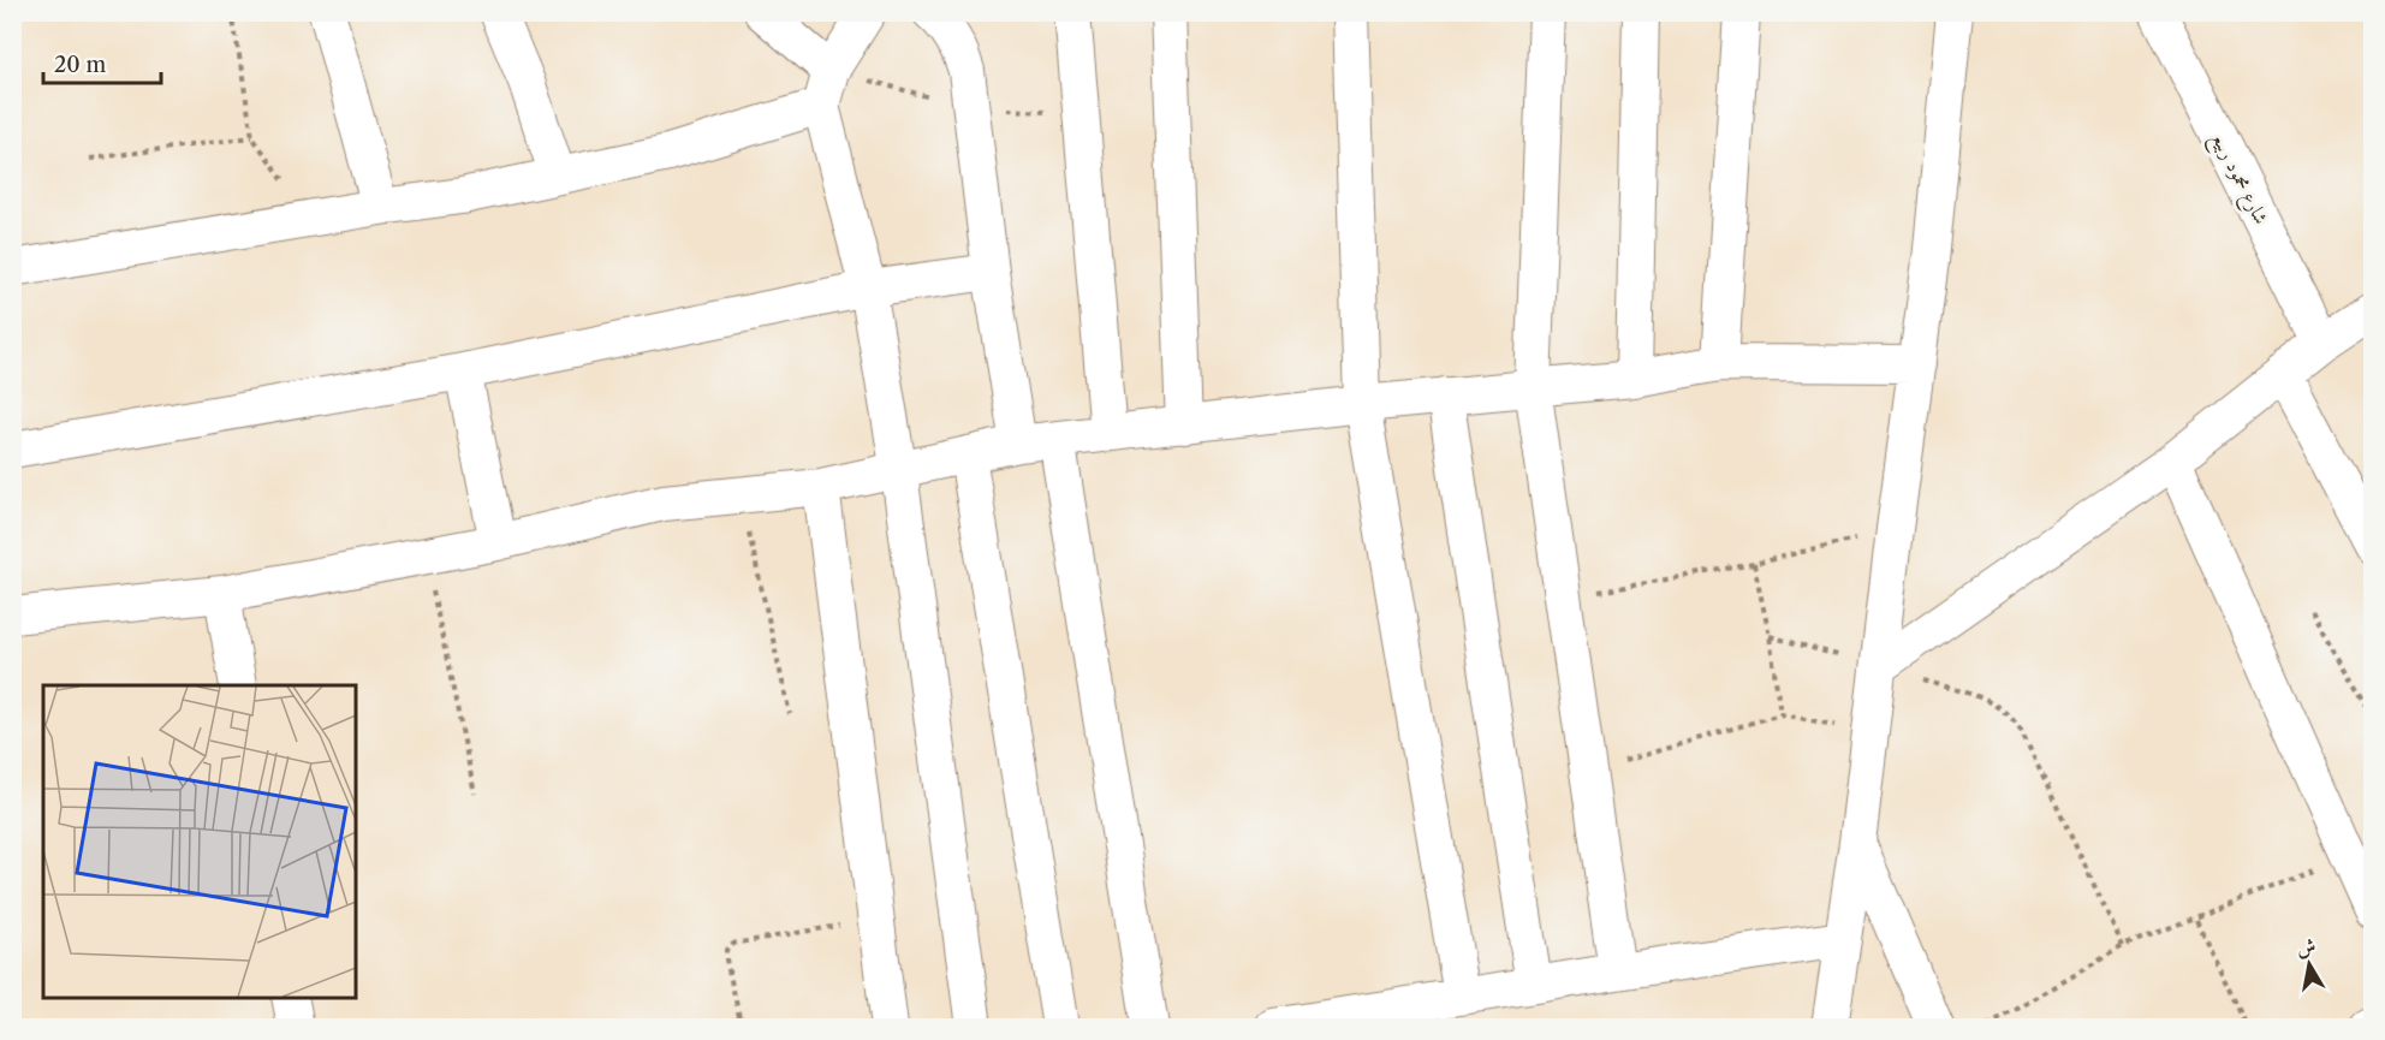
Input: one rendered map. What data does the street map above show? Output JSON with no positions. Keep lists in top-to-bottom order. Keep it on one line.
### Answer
{"streets":{"street":["شارع محمود ربيع"]},"scale_bar":"20 m","north":"top"}
